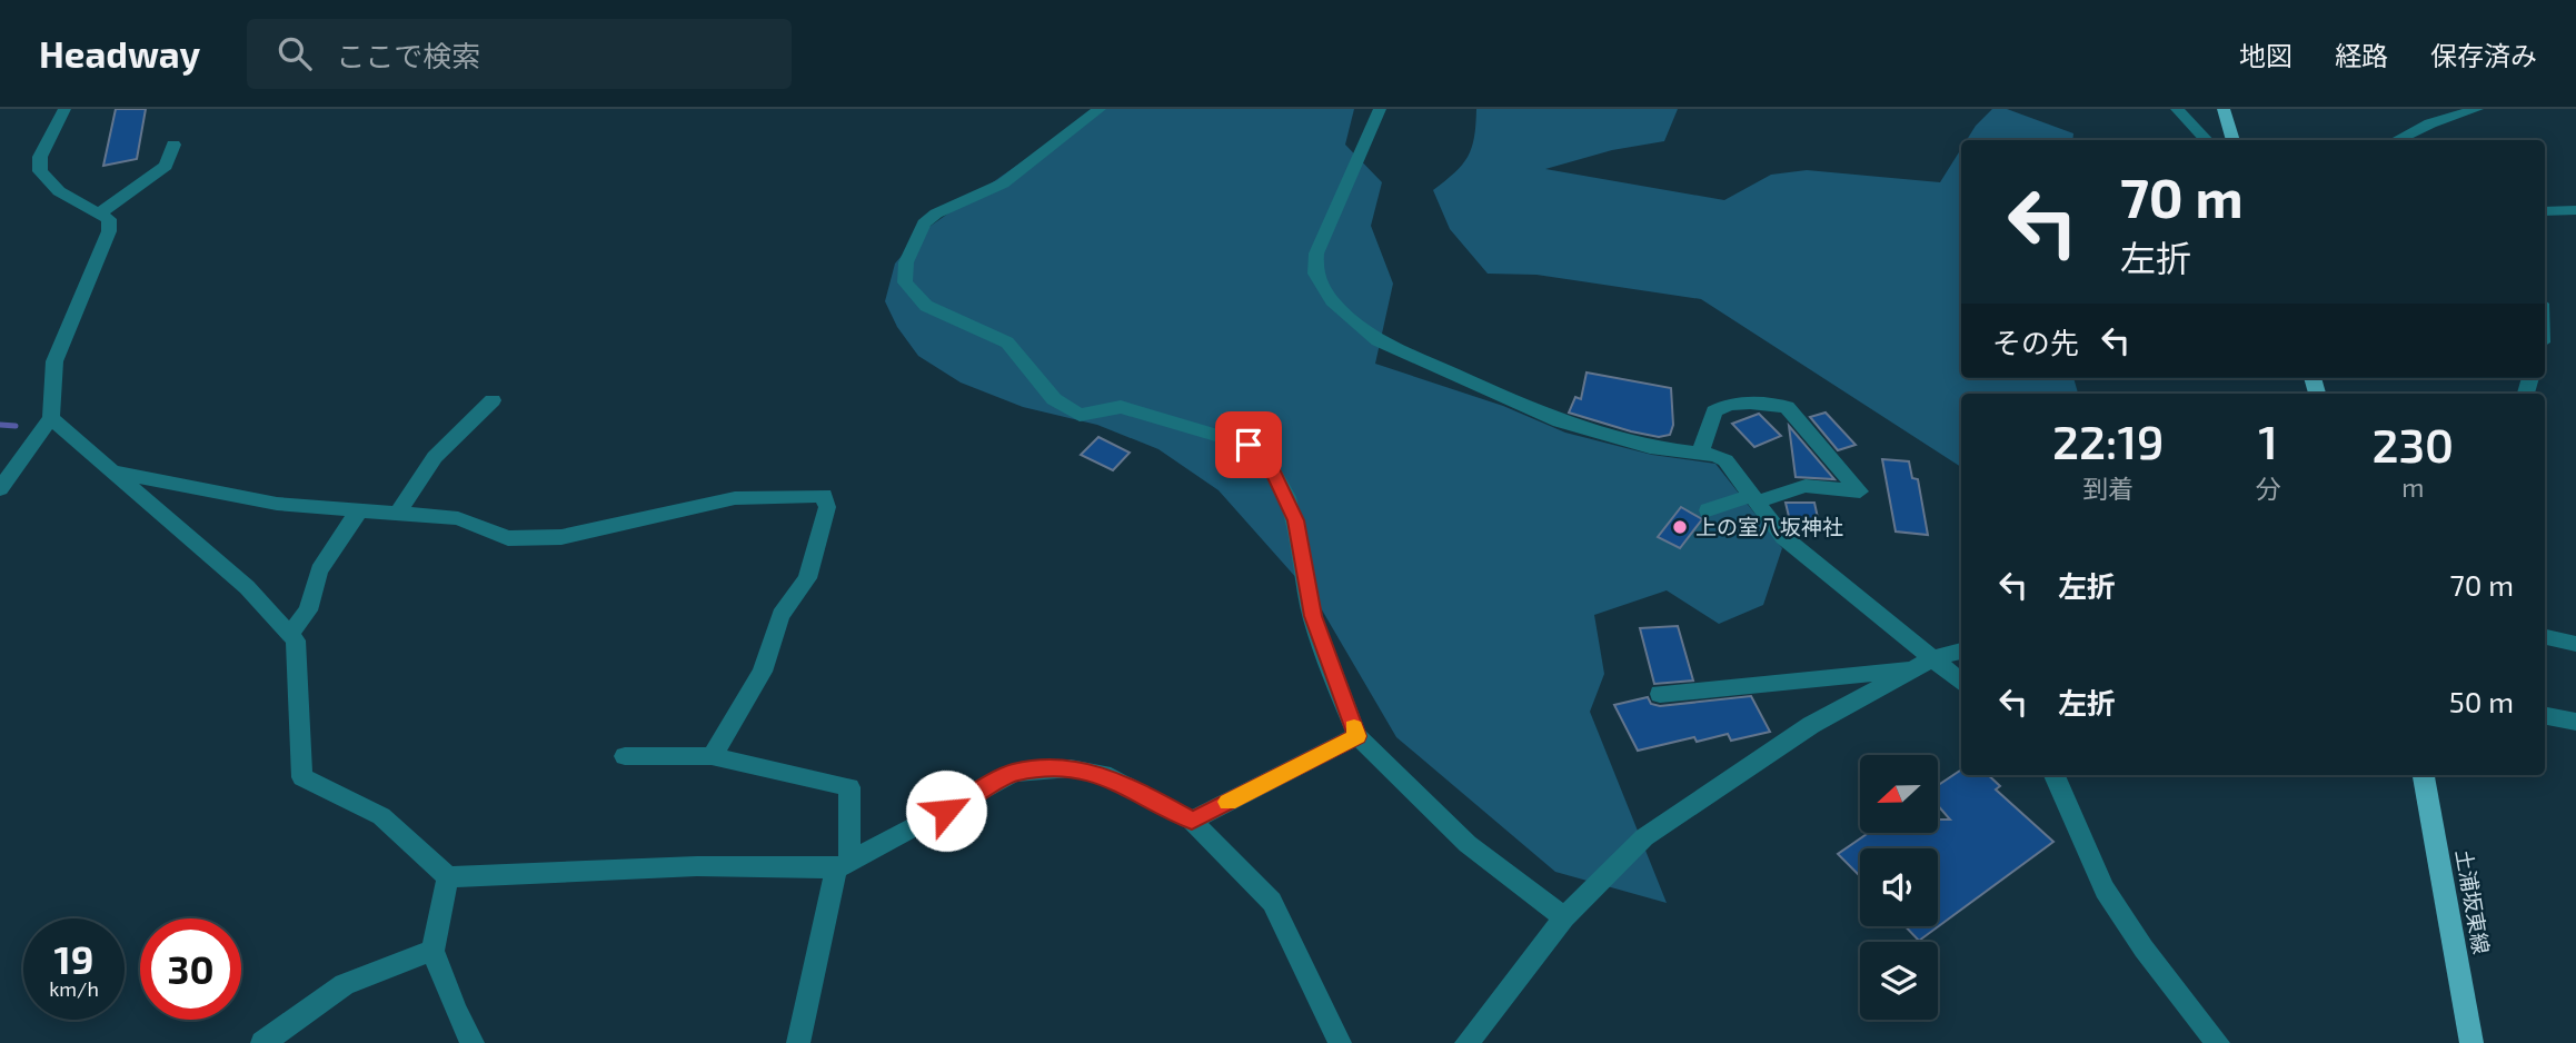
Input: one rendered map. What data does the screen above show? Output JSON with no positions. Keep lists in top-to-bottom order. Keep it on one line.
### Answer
{"streets":{"main road":["土浦坂東線"]},"places":["上の室八坂神社"],"north":"left","page":{"header":"Headway","search":"ここで検索","nav":["地図","経路","保存済み"],"turn":["70 m","左折"],"then":"その先","eta":["22:19","到着","1","分","230","m"],"list":[{"name":"左折","value":"70 m"},{"name":"左折","value":"50 m"}],"speed":"19 km/h","limit":"30"}}
